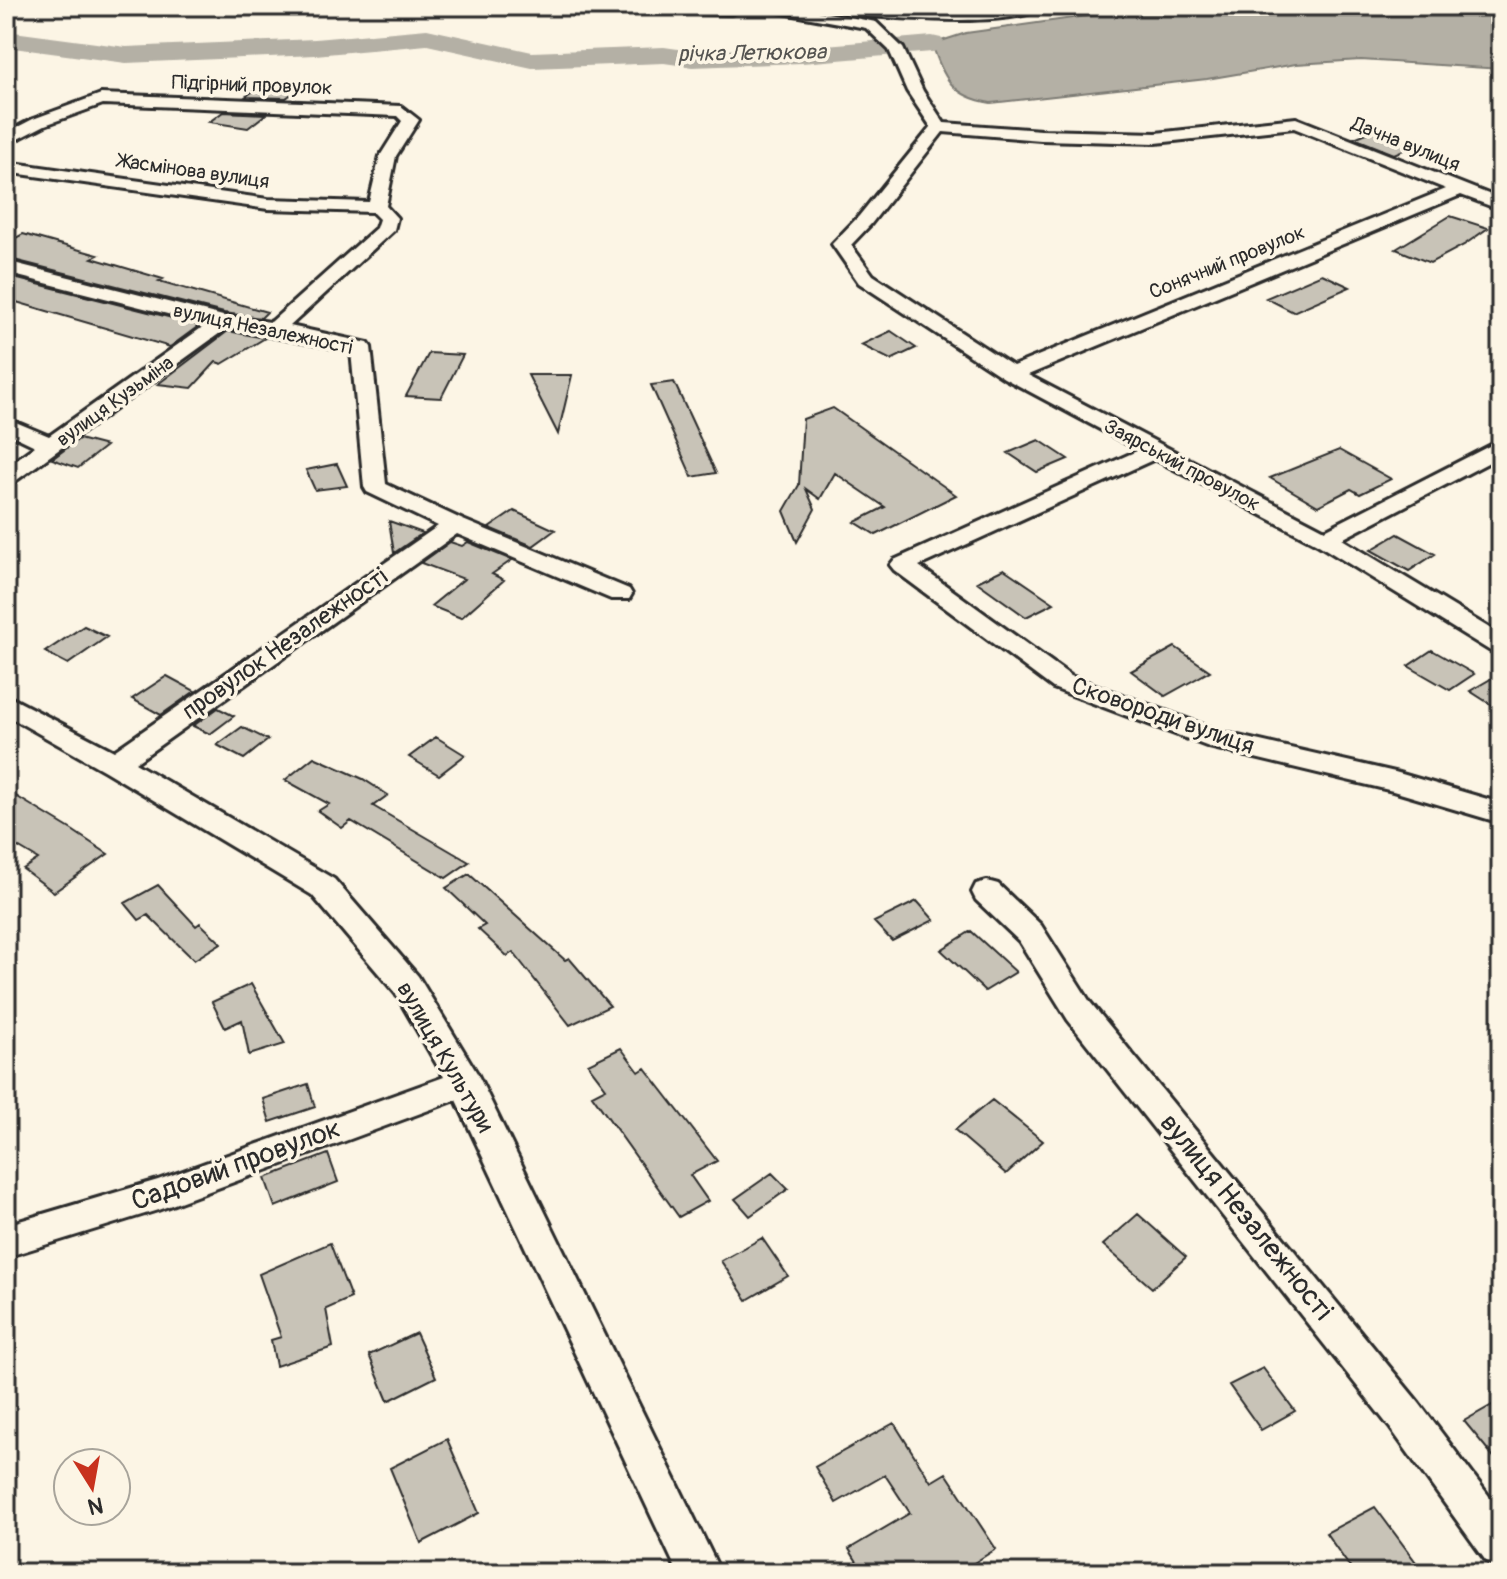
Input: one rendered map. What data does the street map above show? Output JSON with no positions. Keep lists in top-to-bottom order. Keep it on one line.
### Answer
{"streets":{"street":["Підгірний провулок","Дачна вулиця","Жасмінова вулиця","Сонячний провулок","вулиця Незалежності","вулиця Кузьміна","Заярський провулок","провулок Незалежності","Сковороди вулиця","вулиця Культури","Садовий провулок"]},"crossings":[["Підгірний провулок","Жасмінова вулиця"],["Дачна вулиця","Сонячний провулок"],["Дачна вулиця","Заярський провулок"],["Сонячний провулок","Заярський провулок"],["вулиця Незалежності","вулиця Кузьміна"],["вулиця Незалежності","провулок Незалежності"],["Заярський провулок","Сковороди вулиця"],["провулок Незалежності","вулиця Культури"],["вулиця Культури","Садовий провулок"]],"water":["річка Летюкова"],"north":"bottom"}
